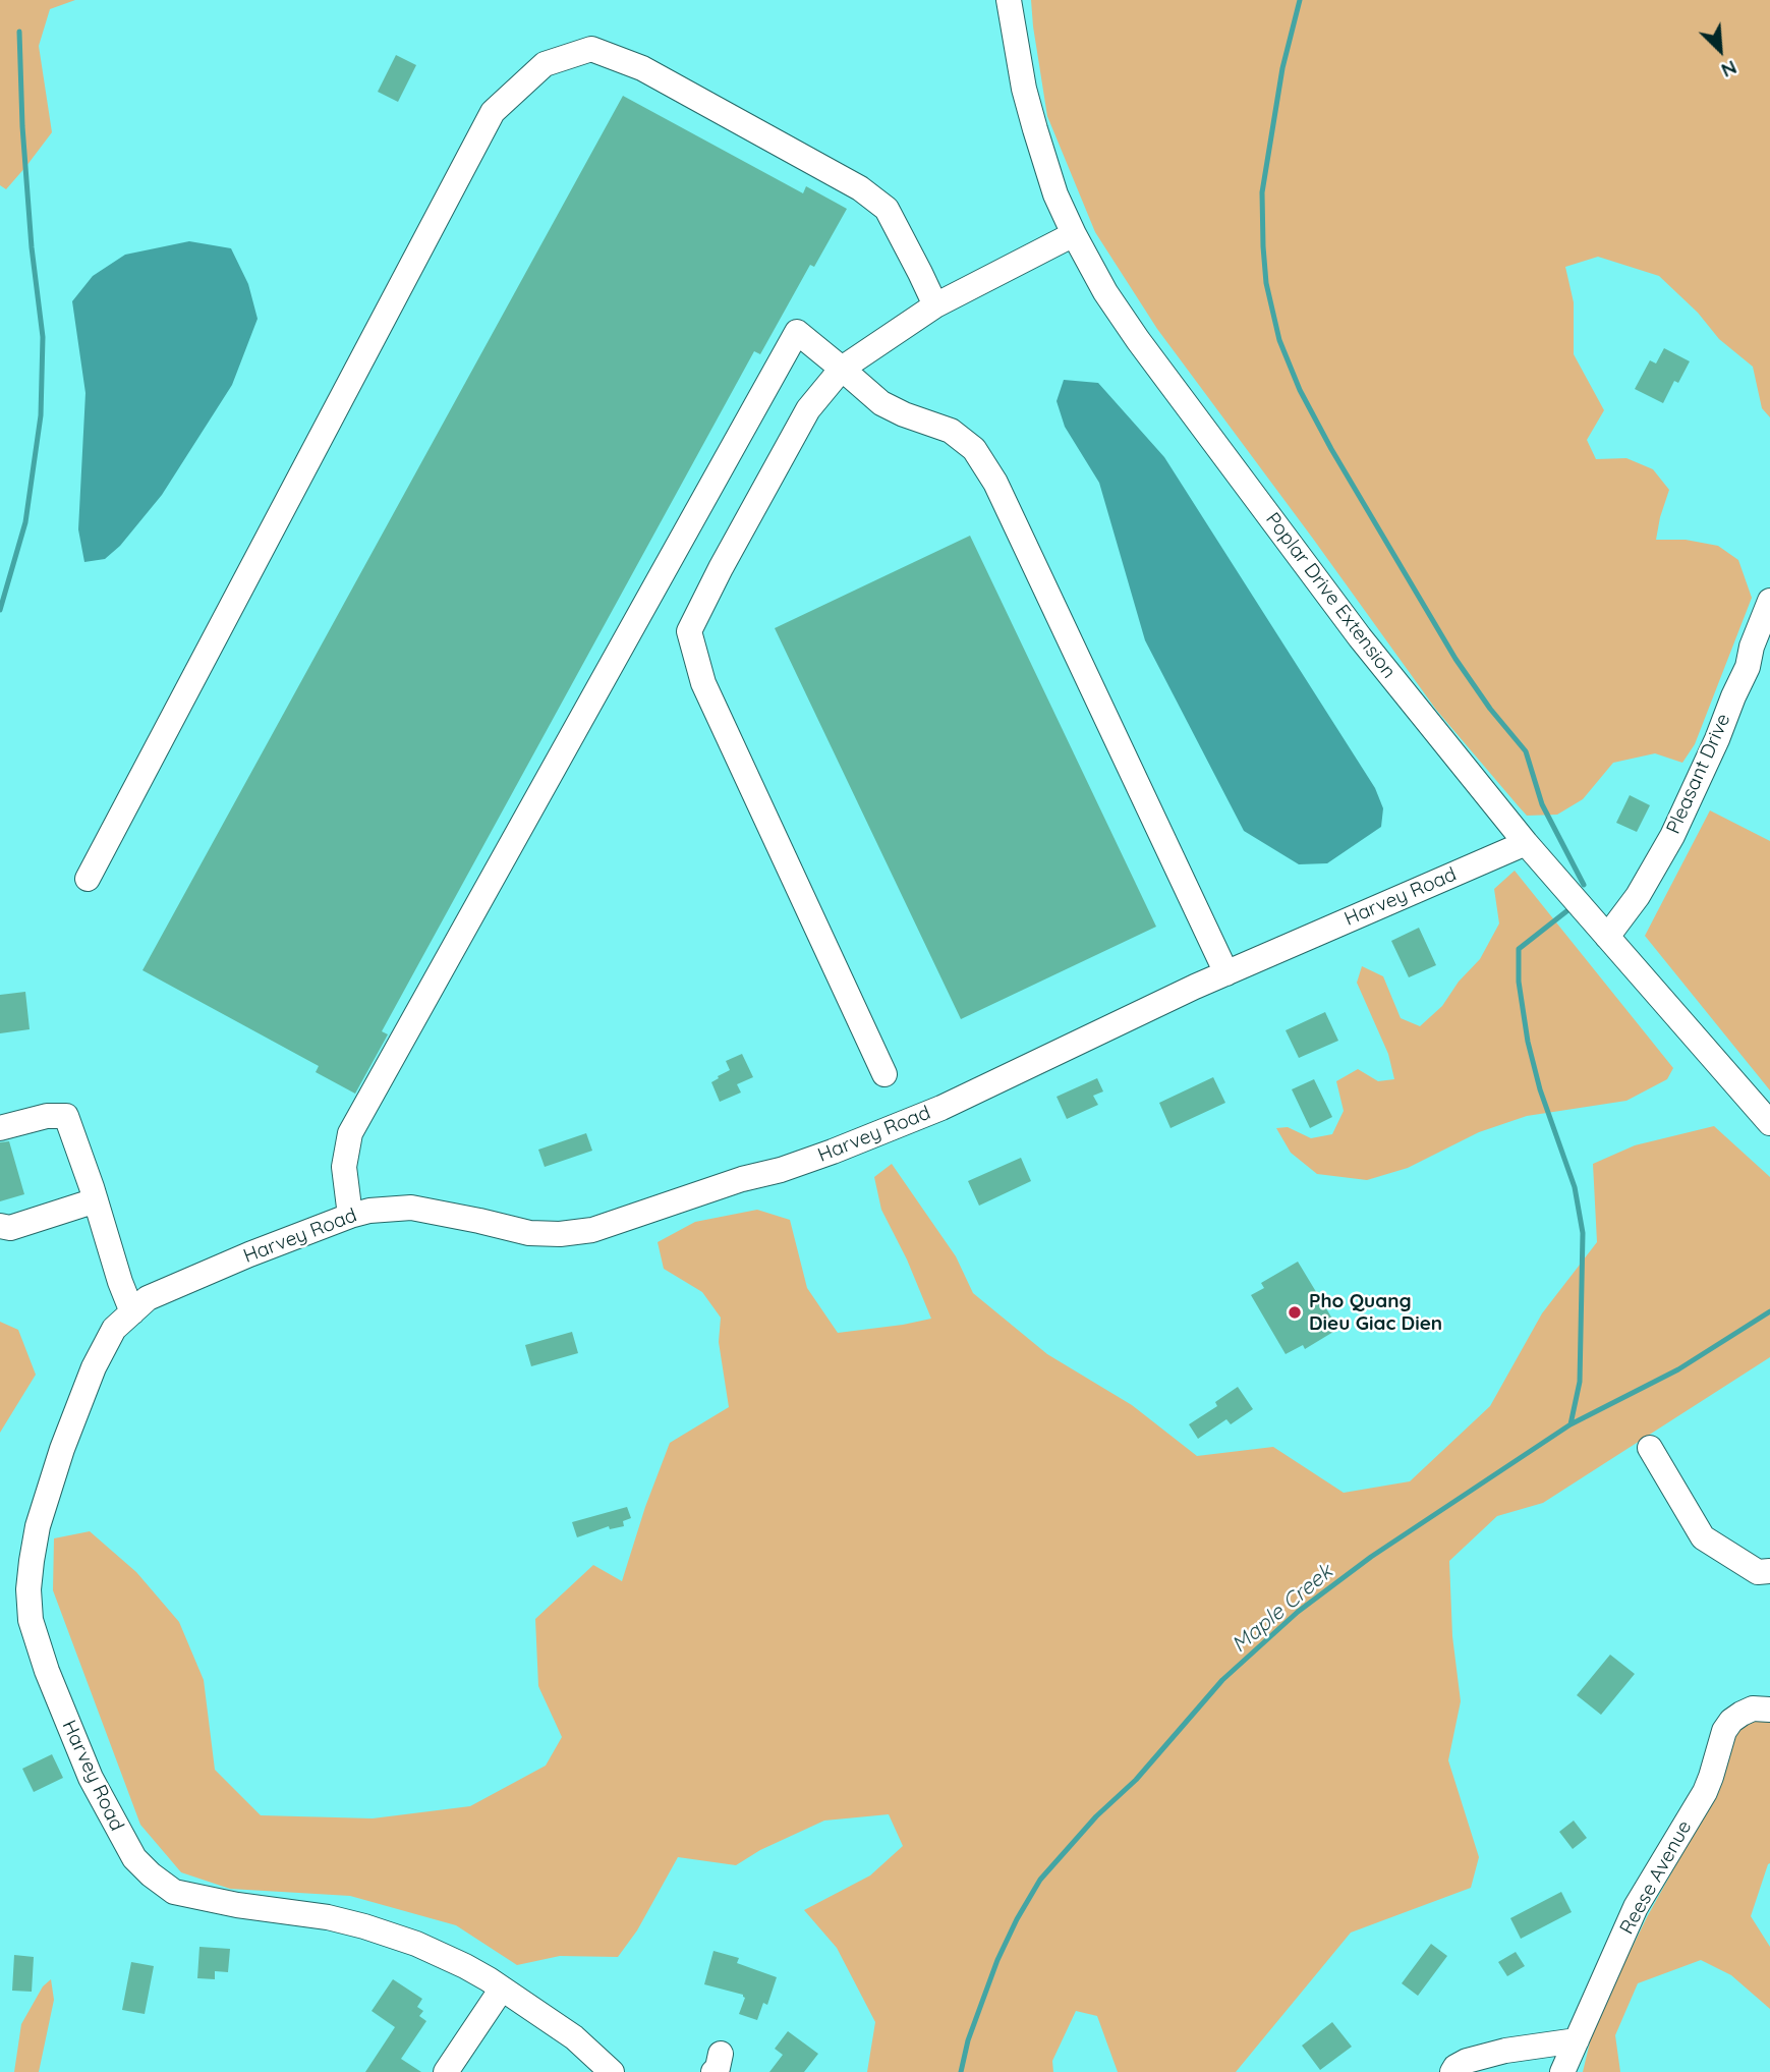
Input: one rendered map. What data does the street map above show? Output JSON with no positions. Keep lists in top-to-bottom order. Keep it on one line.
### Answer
{"streets":{"street":["Poplar Drive Extension","Pleasant Drive","Harvey Road","Reese Avenue"]},"crossings":[["Poplar Drive Extension","Pleasant Drive"],["Poplar Drive Extension","Harvey Road"]],"water":["Maple Creek"],"places":["Pho Quang Dieu Giac Dien"],"north":"bottom right"}
